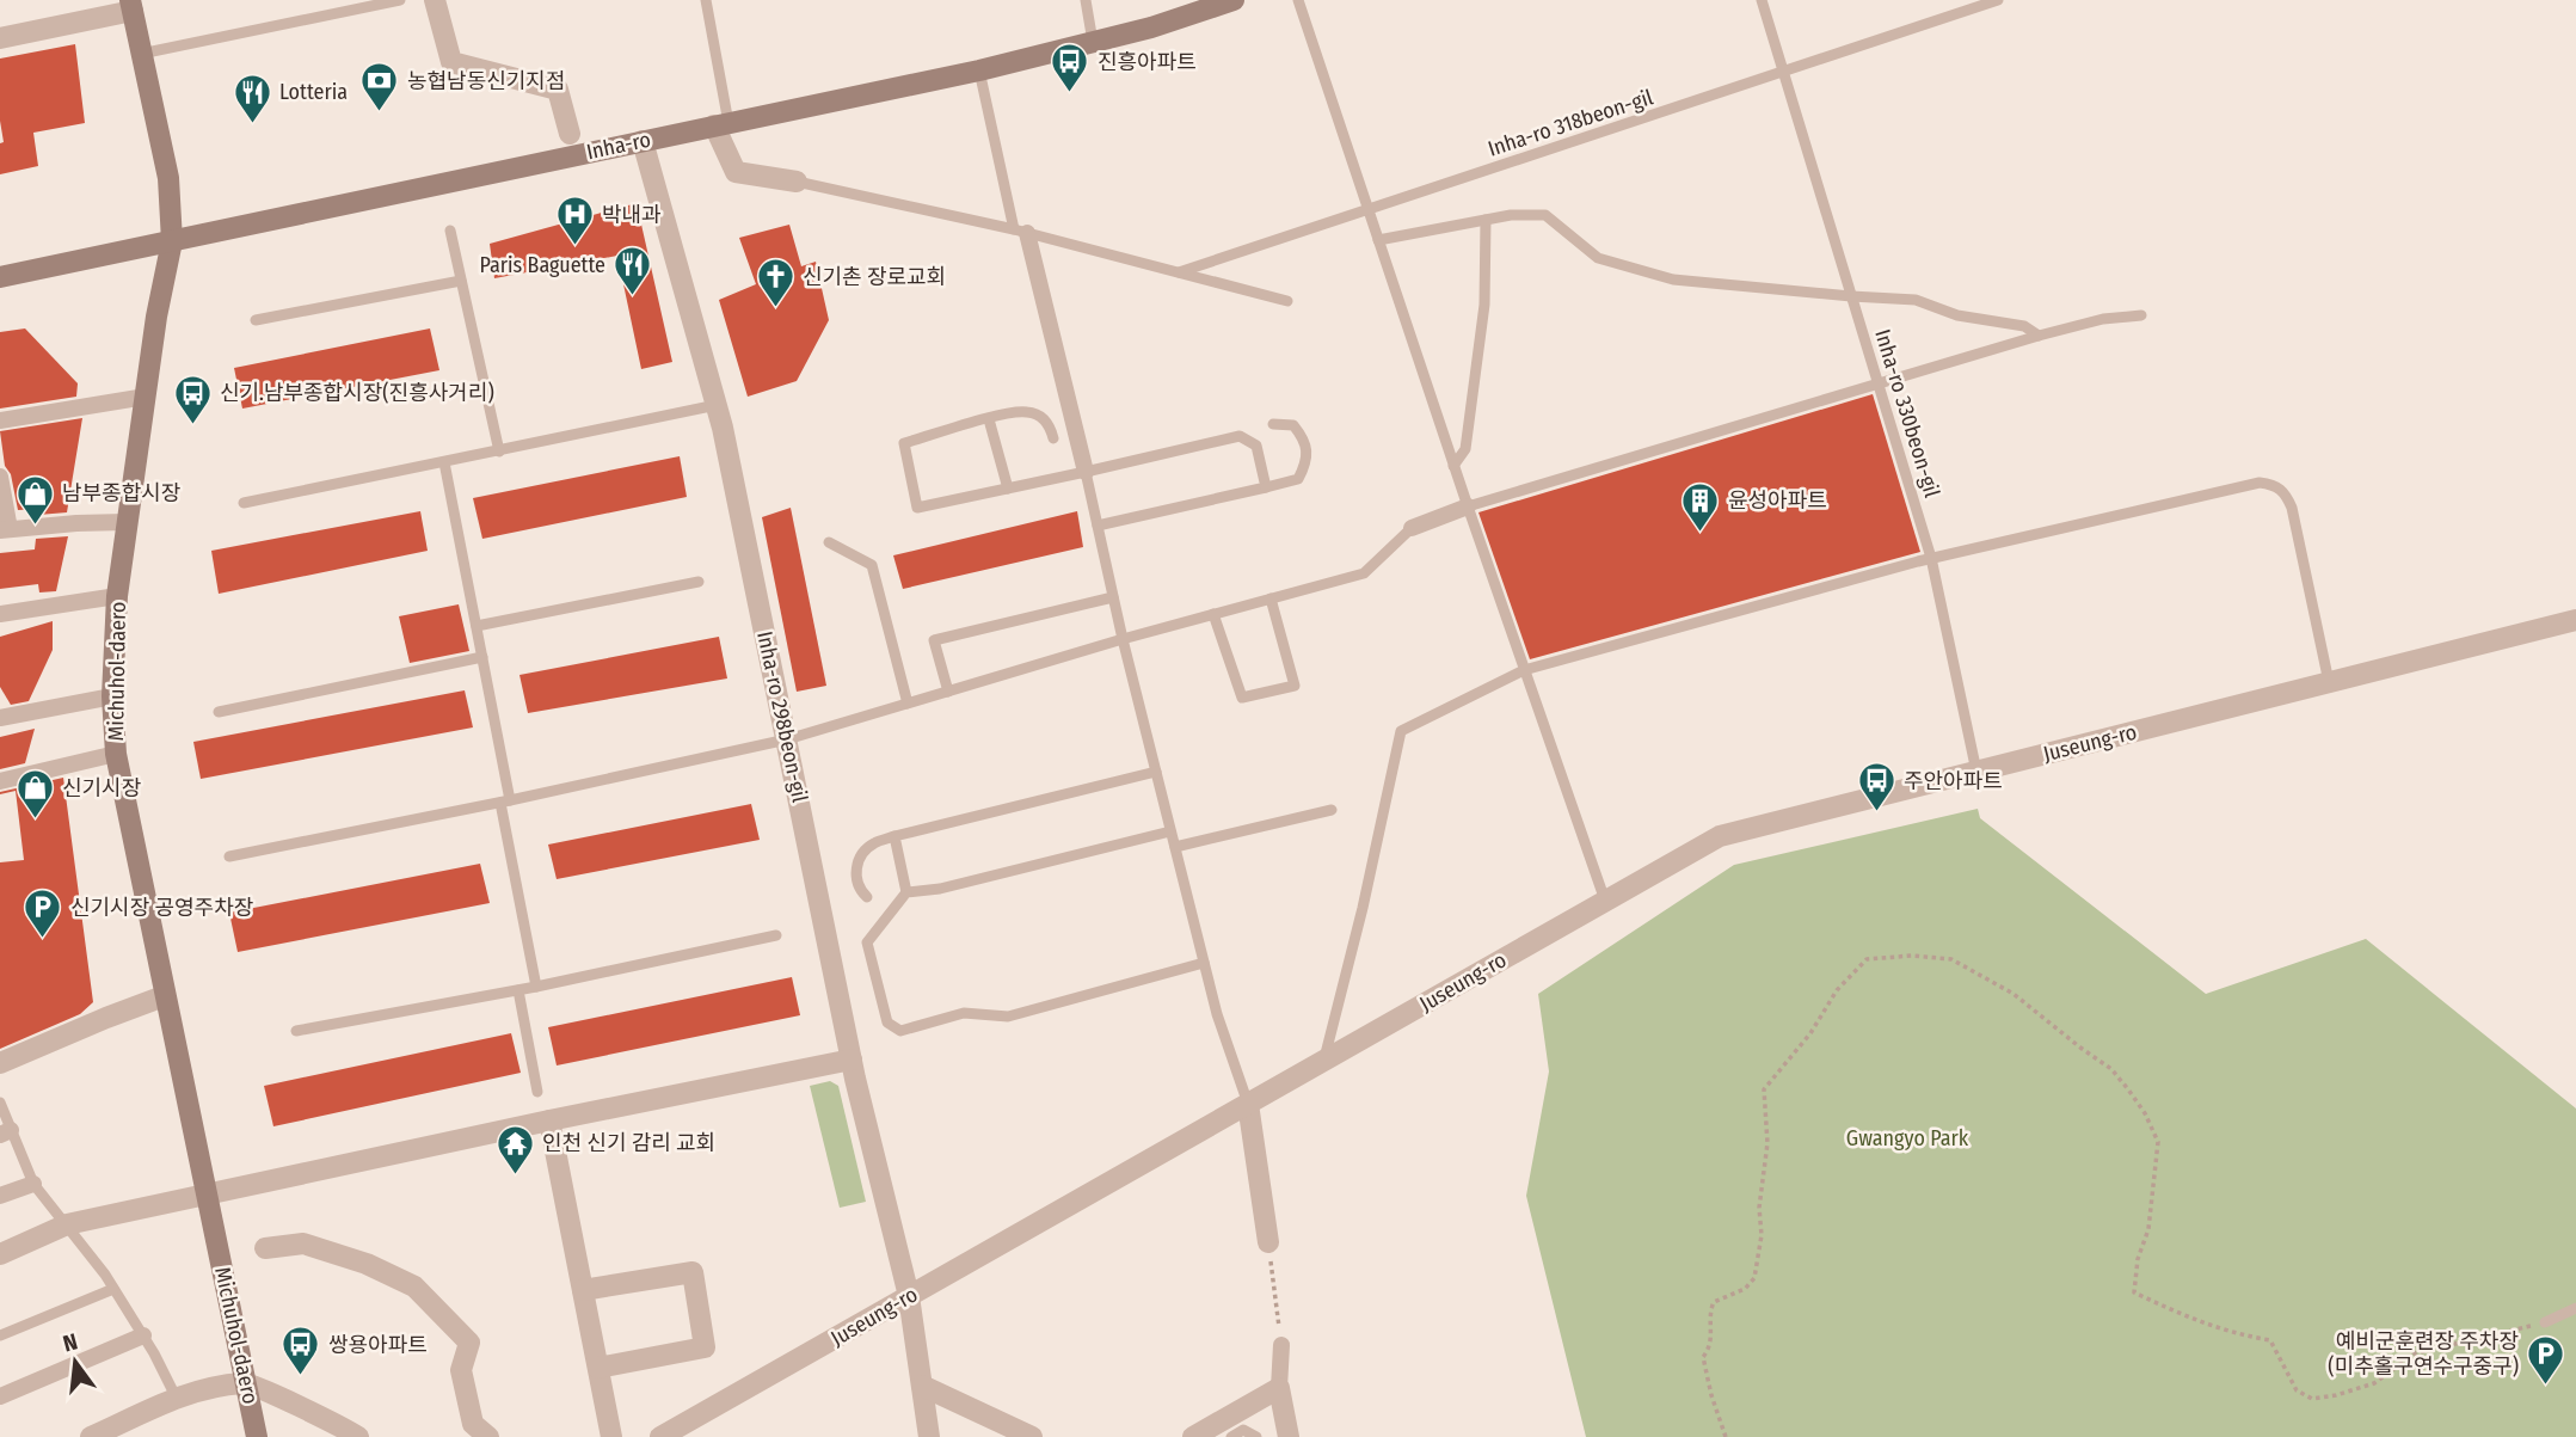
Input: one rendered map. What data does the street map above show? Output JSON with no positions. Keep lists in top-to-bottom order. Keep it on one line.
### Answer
{"streets":{"main road":["Inha-ro","Michuhol-daero"],"street":["Inha-ro 298beon-gil","Juseung-ro"],"lane":["Inha-ro 318beon-gil","Inha-ro 330beon-gil"]},"crossings":[["Inha-ro 318beon-gil","Inha-ro 330beon-gil"],["Inha-ro","Michuhol-daero"],["Inha-ro","Inha-ro 298beon-gil"],["Inha-ro 330beon-gil","Juseung-ro"],["Inha-ro 298beon-gil","Juseung-ro"]],"parks":["Gwangyo Park"],"places":{"bus stop":["진흥아파트","신기.남부종합시장(진흥사거리)","주안아파트","쌍용아파트"],"bank":["농협남동신기지점"],"restaurant":["Lotteria","Paris Baguette"],"hospital":["박내과"],"church":["신기촌 장로교회"],"shop":["남부종합시장","신기시장"],"building":["윤성아파트"],"parking":["신기시장 공영주차장","예비군훈련장 주차장 (미추홀구연수구중구)"],"temple":["인천 신기 감리 교회"]},"north":"top"}
